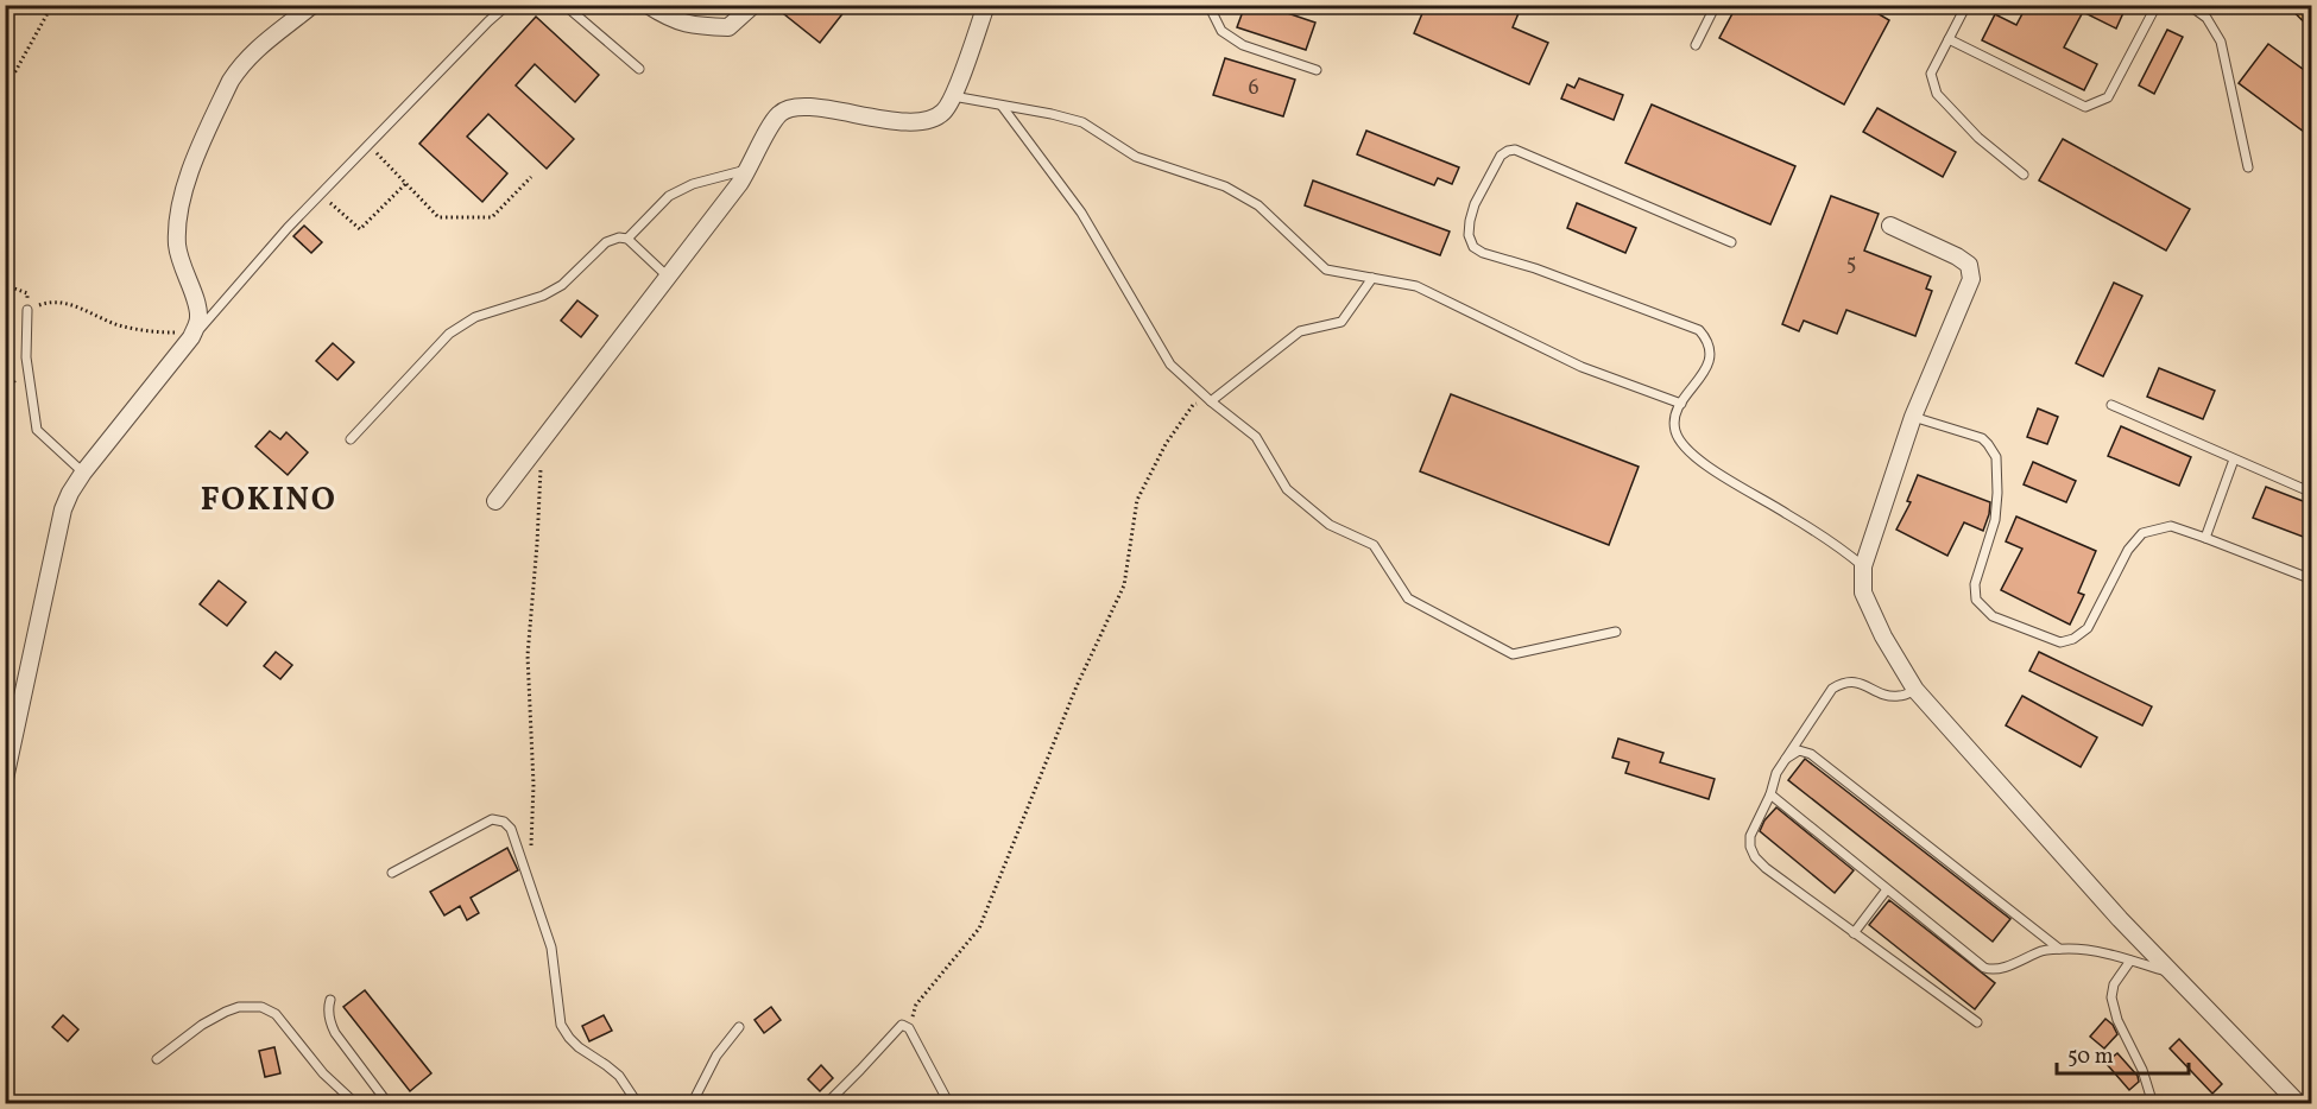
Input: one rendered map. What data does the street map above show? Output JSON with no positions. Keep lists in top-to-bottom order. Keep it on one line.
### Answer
{"districts":["FOKINO"],"house_numbers":["6","5"],"scale_bar":"50 m"}
